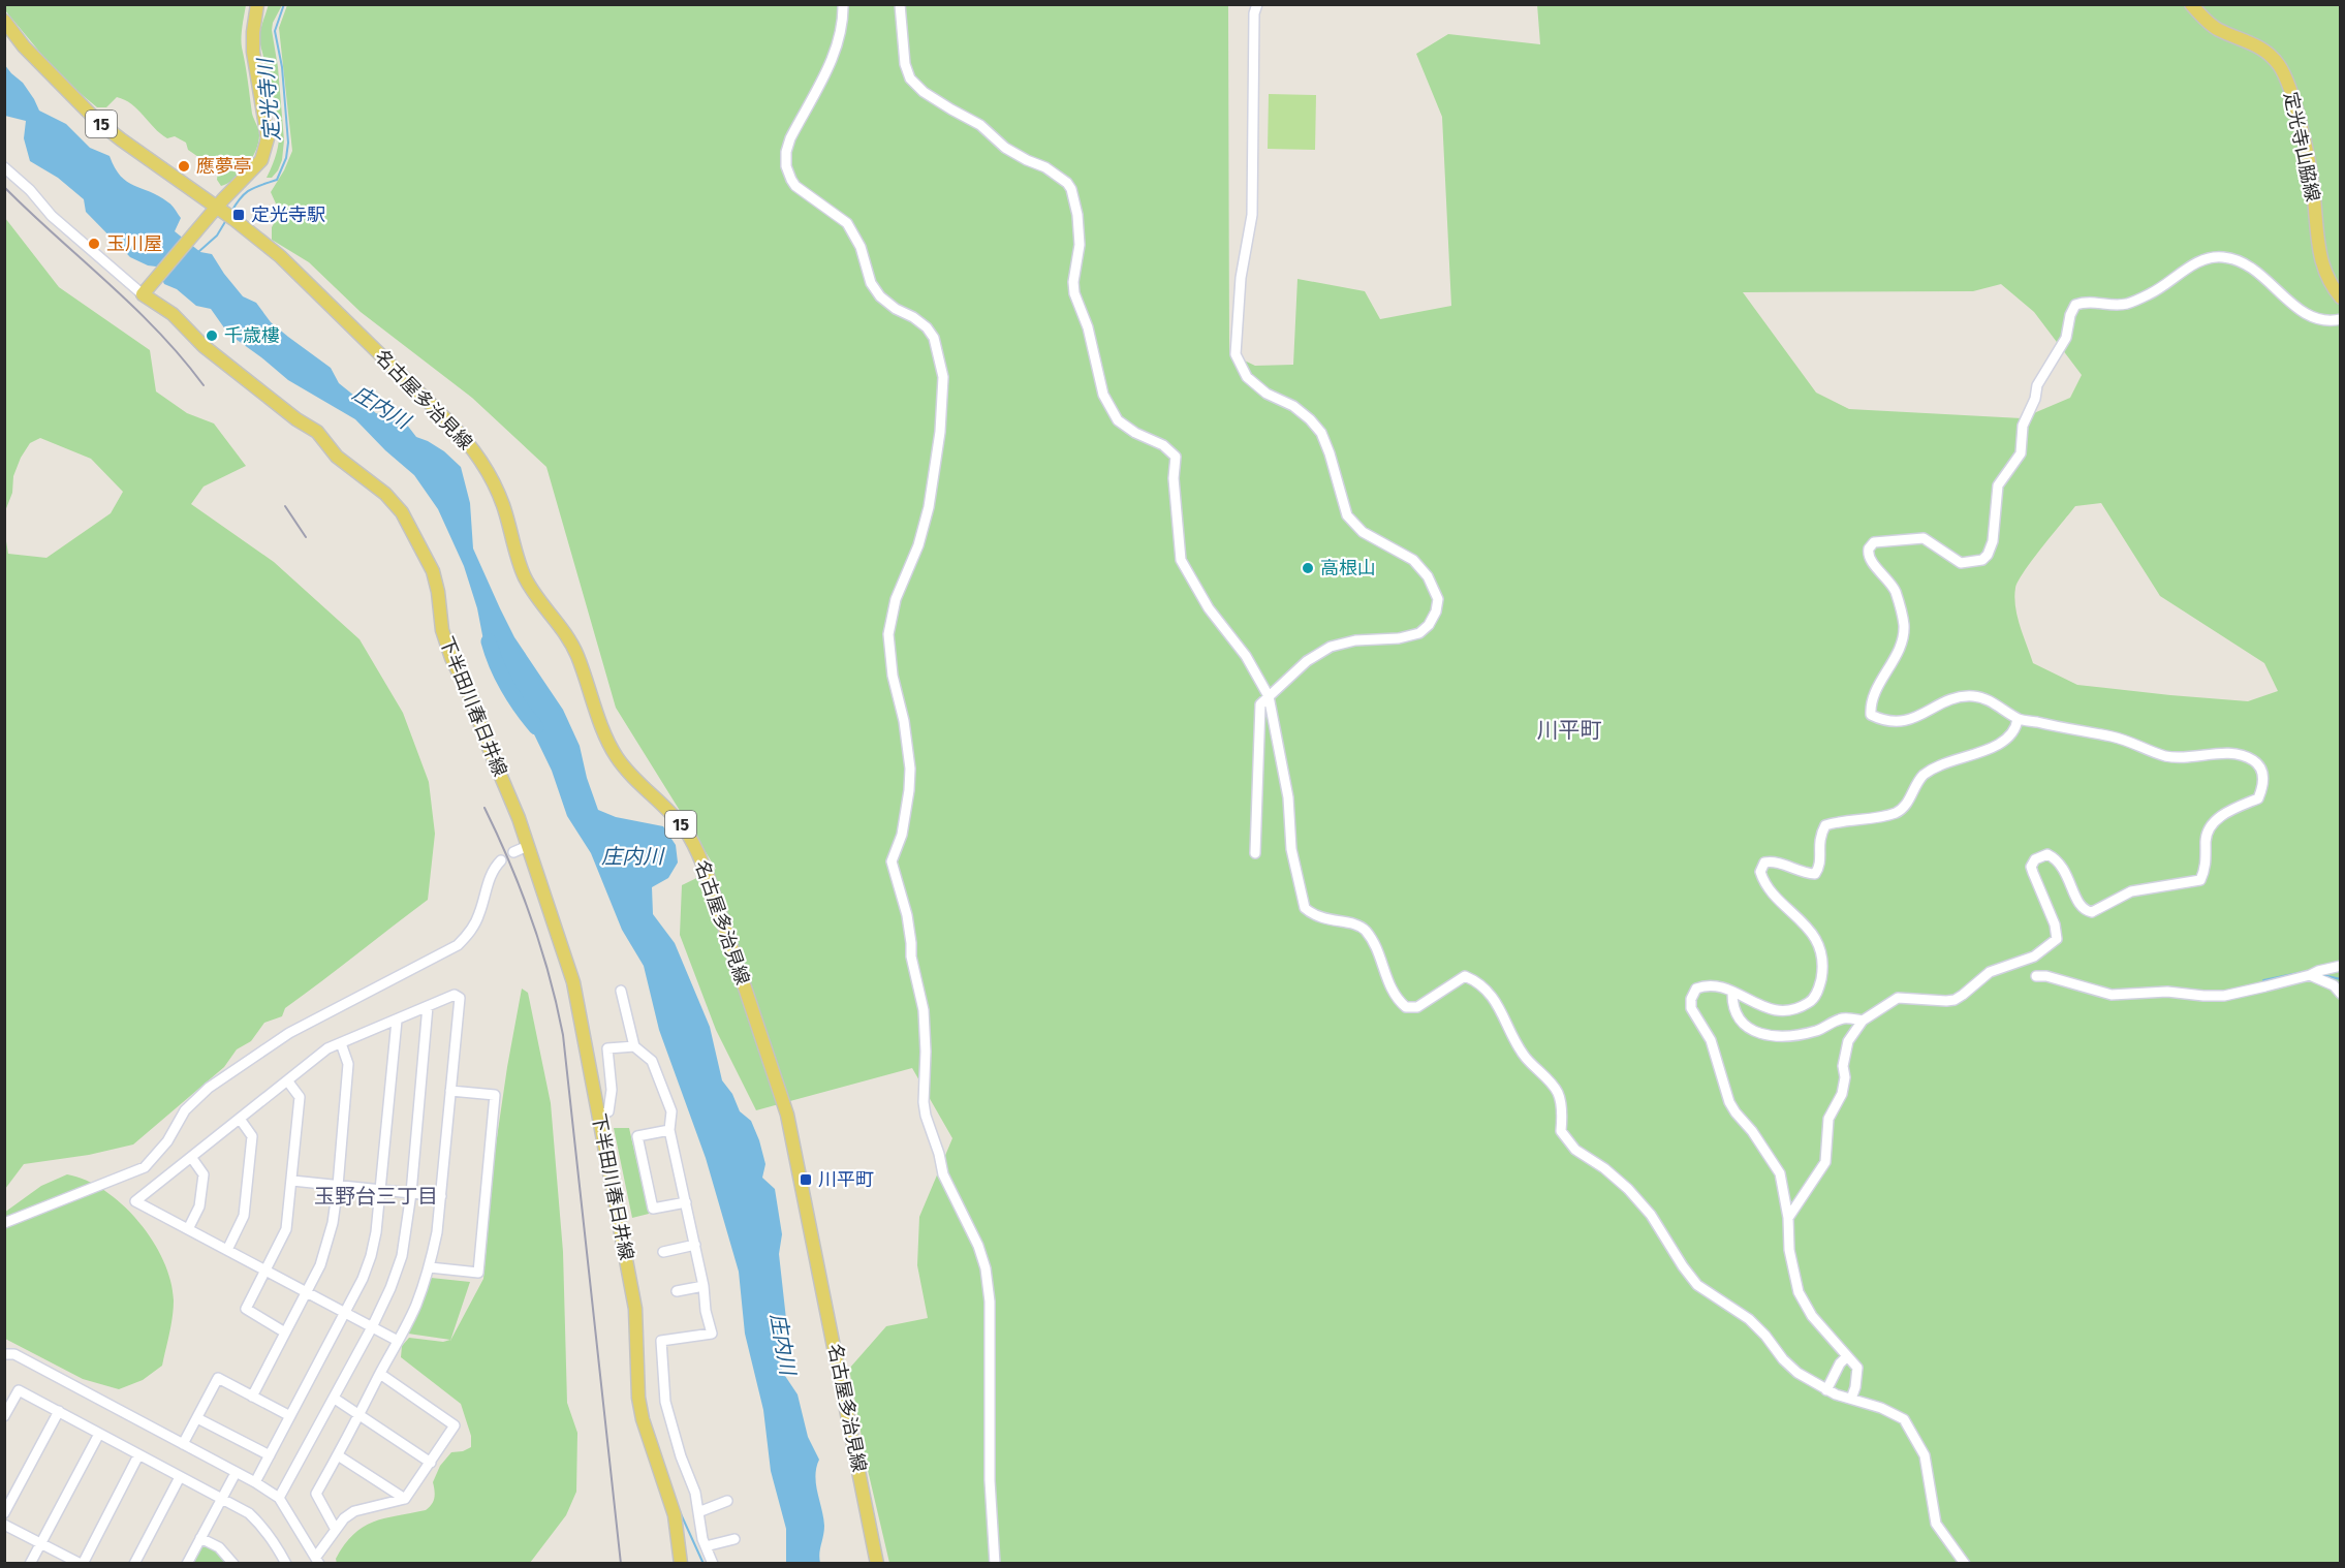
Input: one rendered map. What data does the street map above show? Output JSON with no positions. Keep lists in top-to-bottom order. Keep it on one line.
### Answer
{"streets":{"main road":["15","定光寺山脇線","名古屋多治見線","下半田川春日井線"]},"districts":["川平町","玉野台三丁目"],"water":["定光寺川","庄内川"],"places":{"other":["應夢亭","玉川屋","千歳樓","高根山"],"transit":["定光寺駅","川平町"]}}
